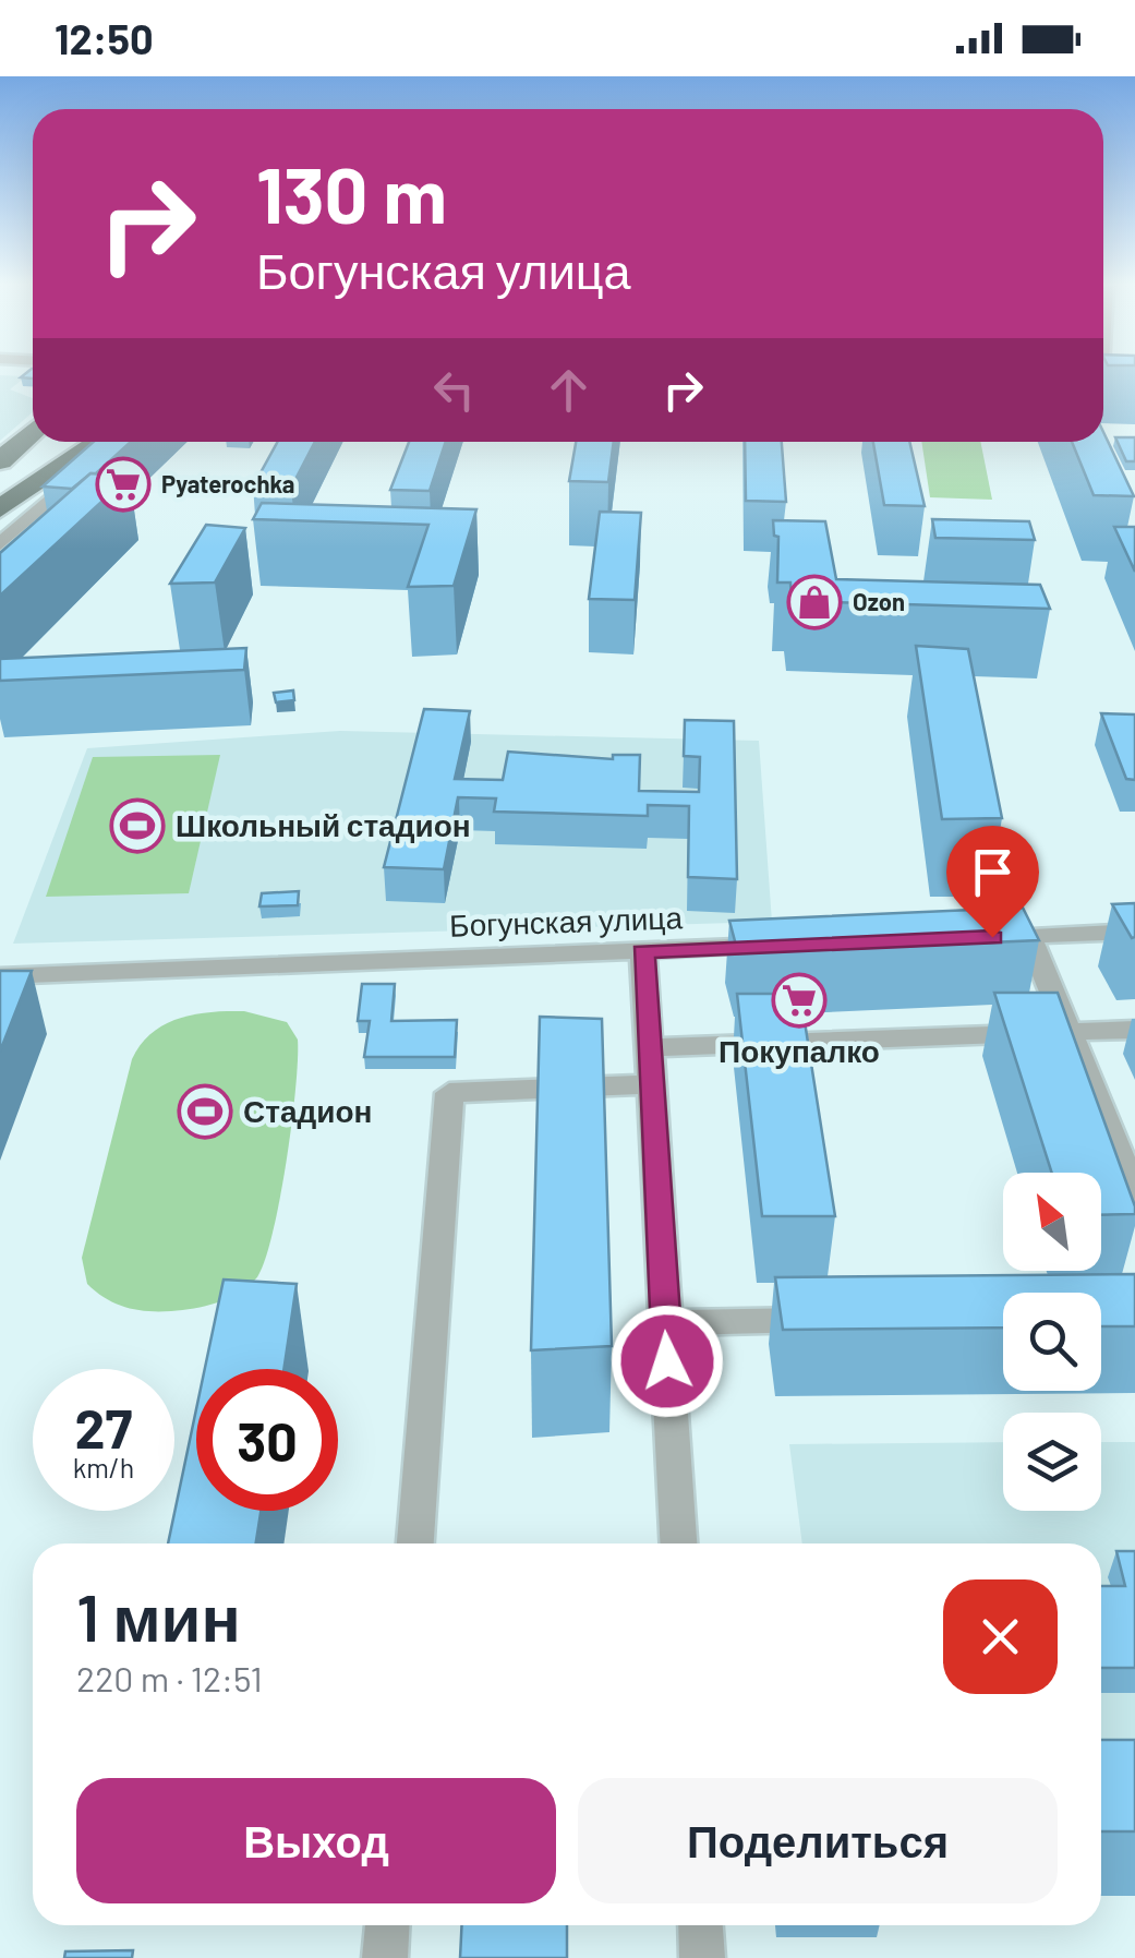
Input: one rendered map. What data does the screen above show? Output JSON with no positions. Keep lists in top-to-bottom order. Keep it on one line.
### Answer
{"streets":{"street":["Богунская улица"]},"places":{"supermarket":["Pyaterochka","Покупалко"],"shop":["Ozon"],"sports":["Школьный стадион","Стадион"]},"north":"top left","page":{"status":"12:50","turn":["130 m","Богунская улица"],"speed":"27 km/h","limit":"30","heading":["1 мин","220 m · 12:51"],"buttons":["Выход","Поделиться"]}}
